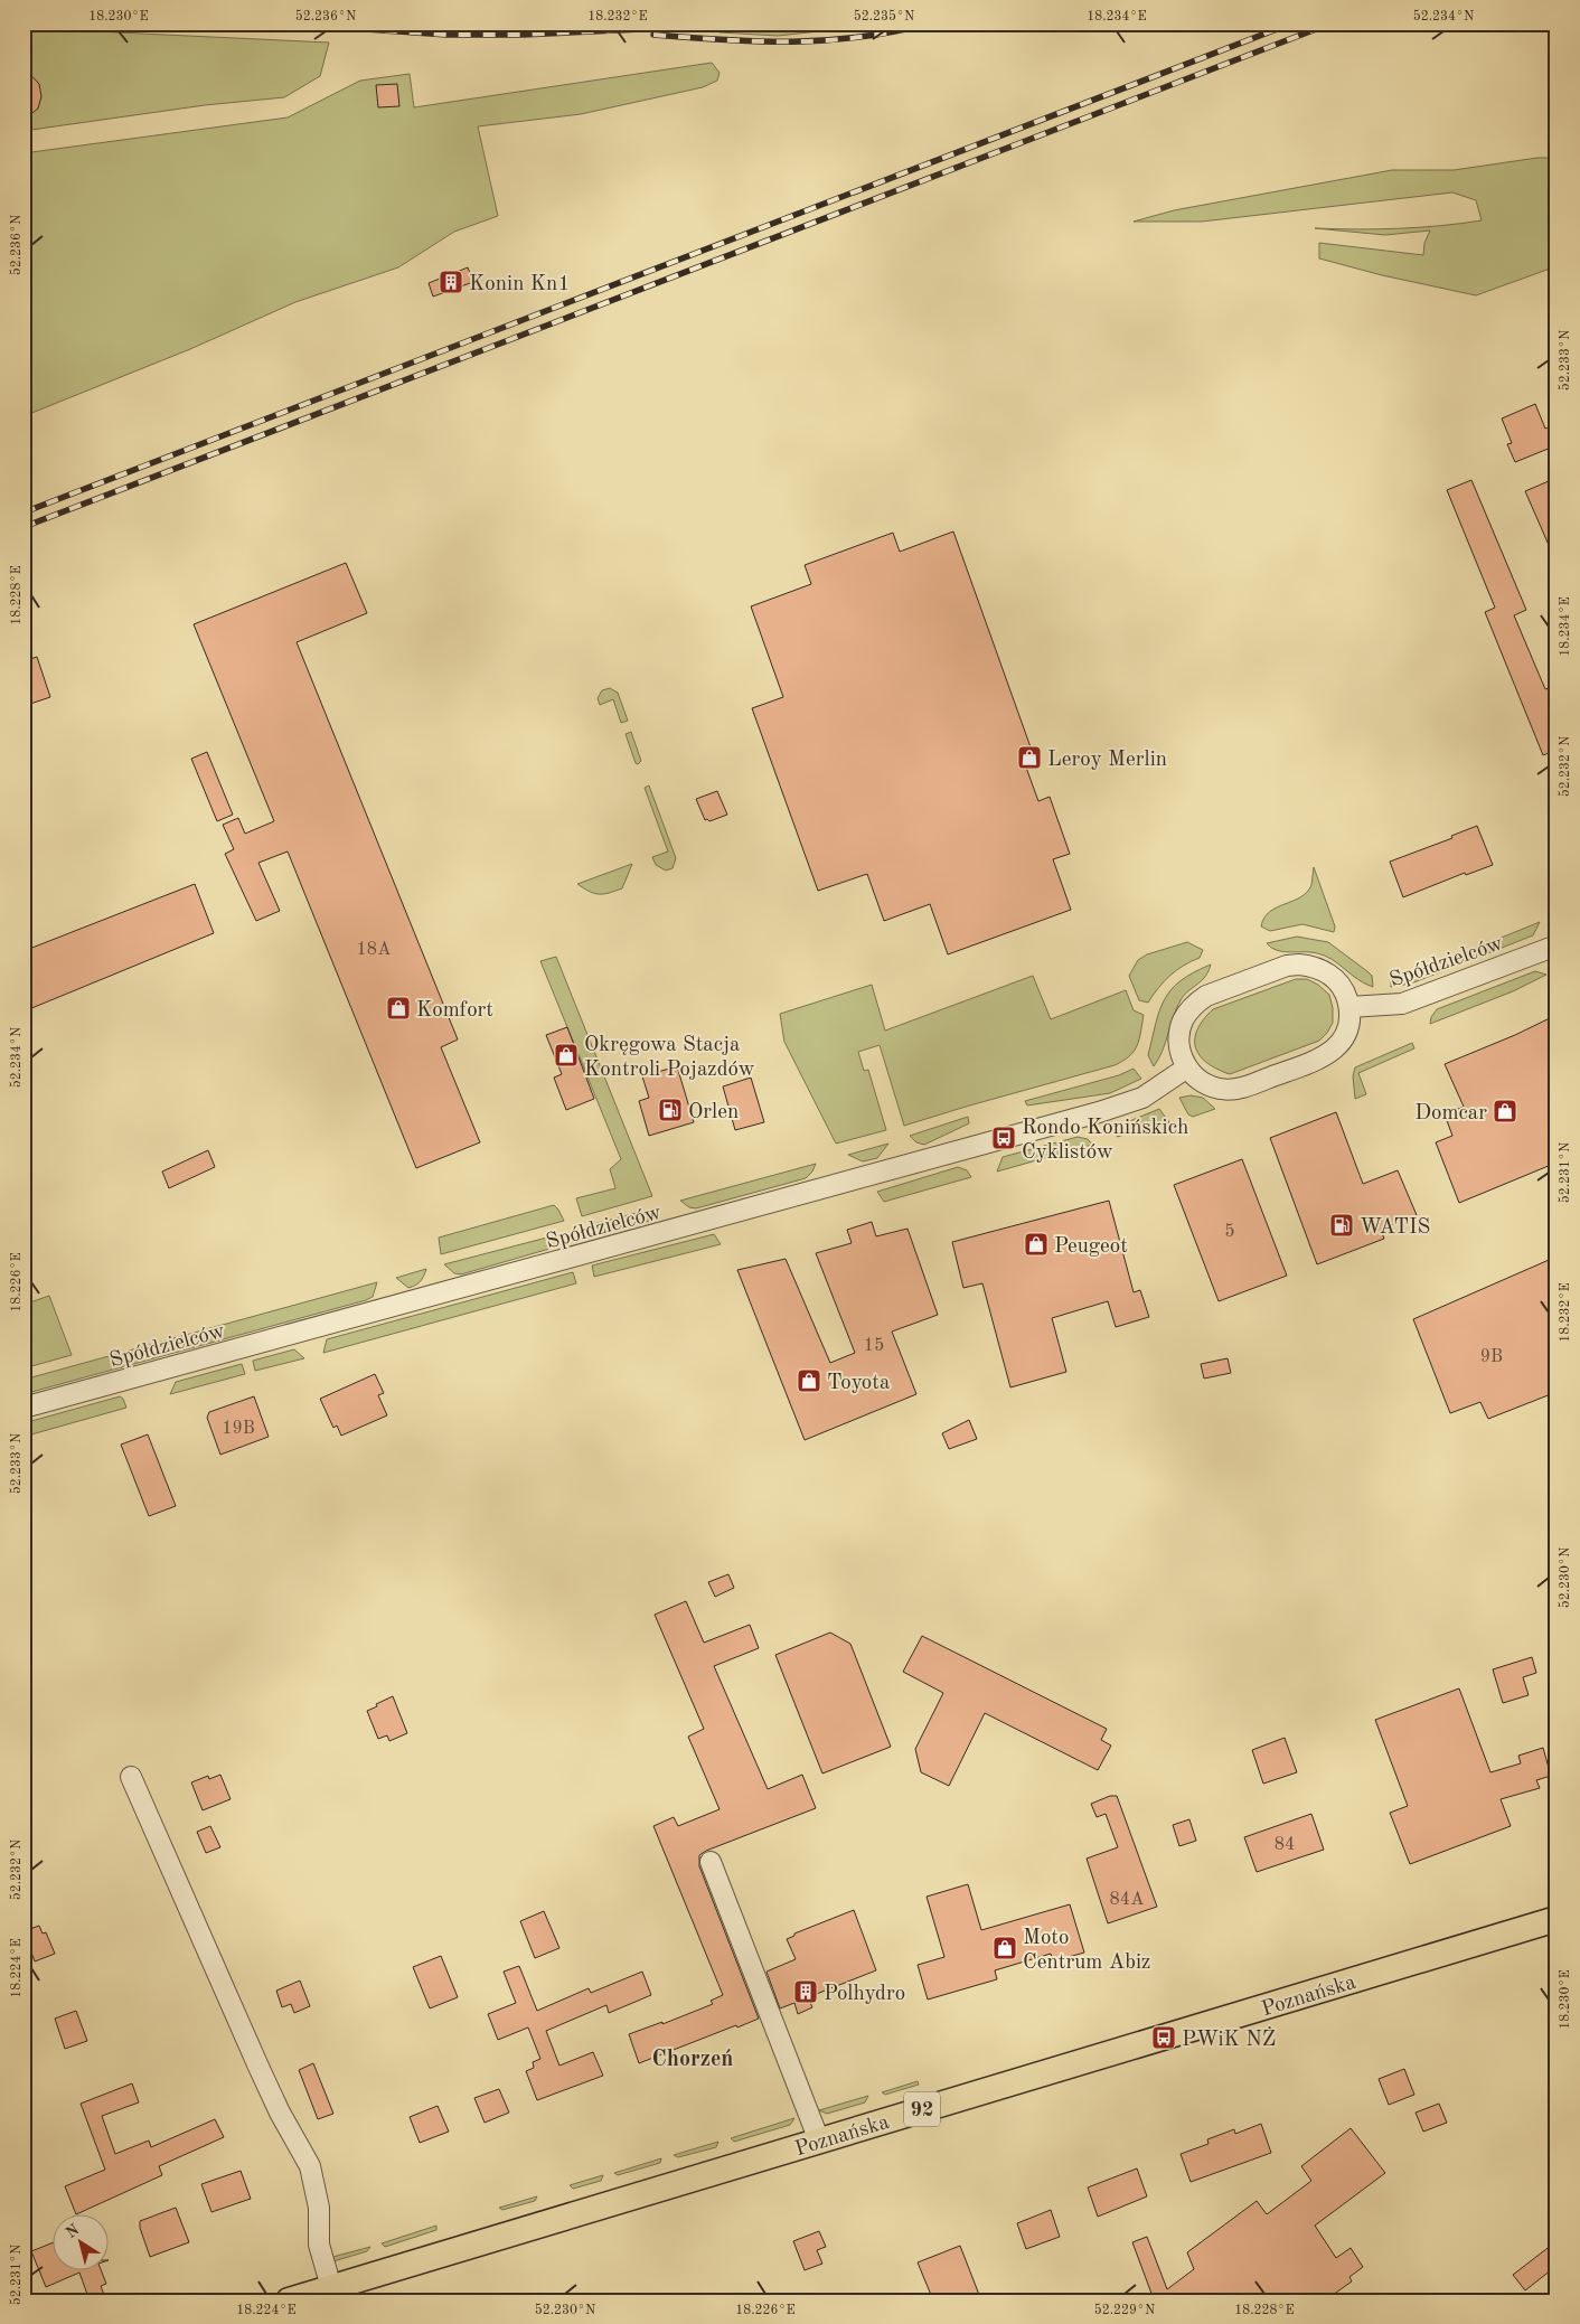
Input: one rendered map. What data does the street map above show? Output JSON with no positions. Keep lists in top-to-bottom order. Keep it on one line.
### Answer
{"streets":{"main road":["Poznańska","92"],"street":["Spółdzielców"]},"districts":["Chorzeń"],"places":{"building":["Konin Kn1","Polhydro"],"shop":["Leroy Merlin","Komfort","Okręgowa Stacja Kontroli Pojazdów","Domcar","Peugeot","Toyota","Moto Centrum Abiz"],"fuel station":["Orlen","WATIS"],"bus stop":["Rondo Konińskich Cyklistów","PWiK NŻ"]},"house_numbers":["18A","5","15","9B","19B","84","84A"],"north":"top left","coordinates":["18.230°E","52.236°N","18.232°E","52.235°N","18.234°E","52.234°N","52.233°N","18.228°E","52.232°N","52.231°N","18.226°E","52.230°N","18.224°E","52.229°N"]}
